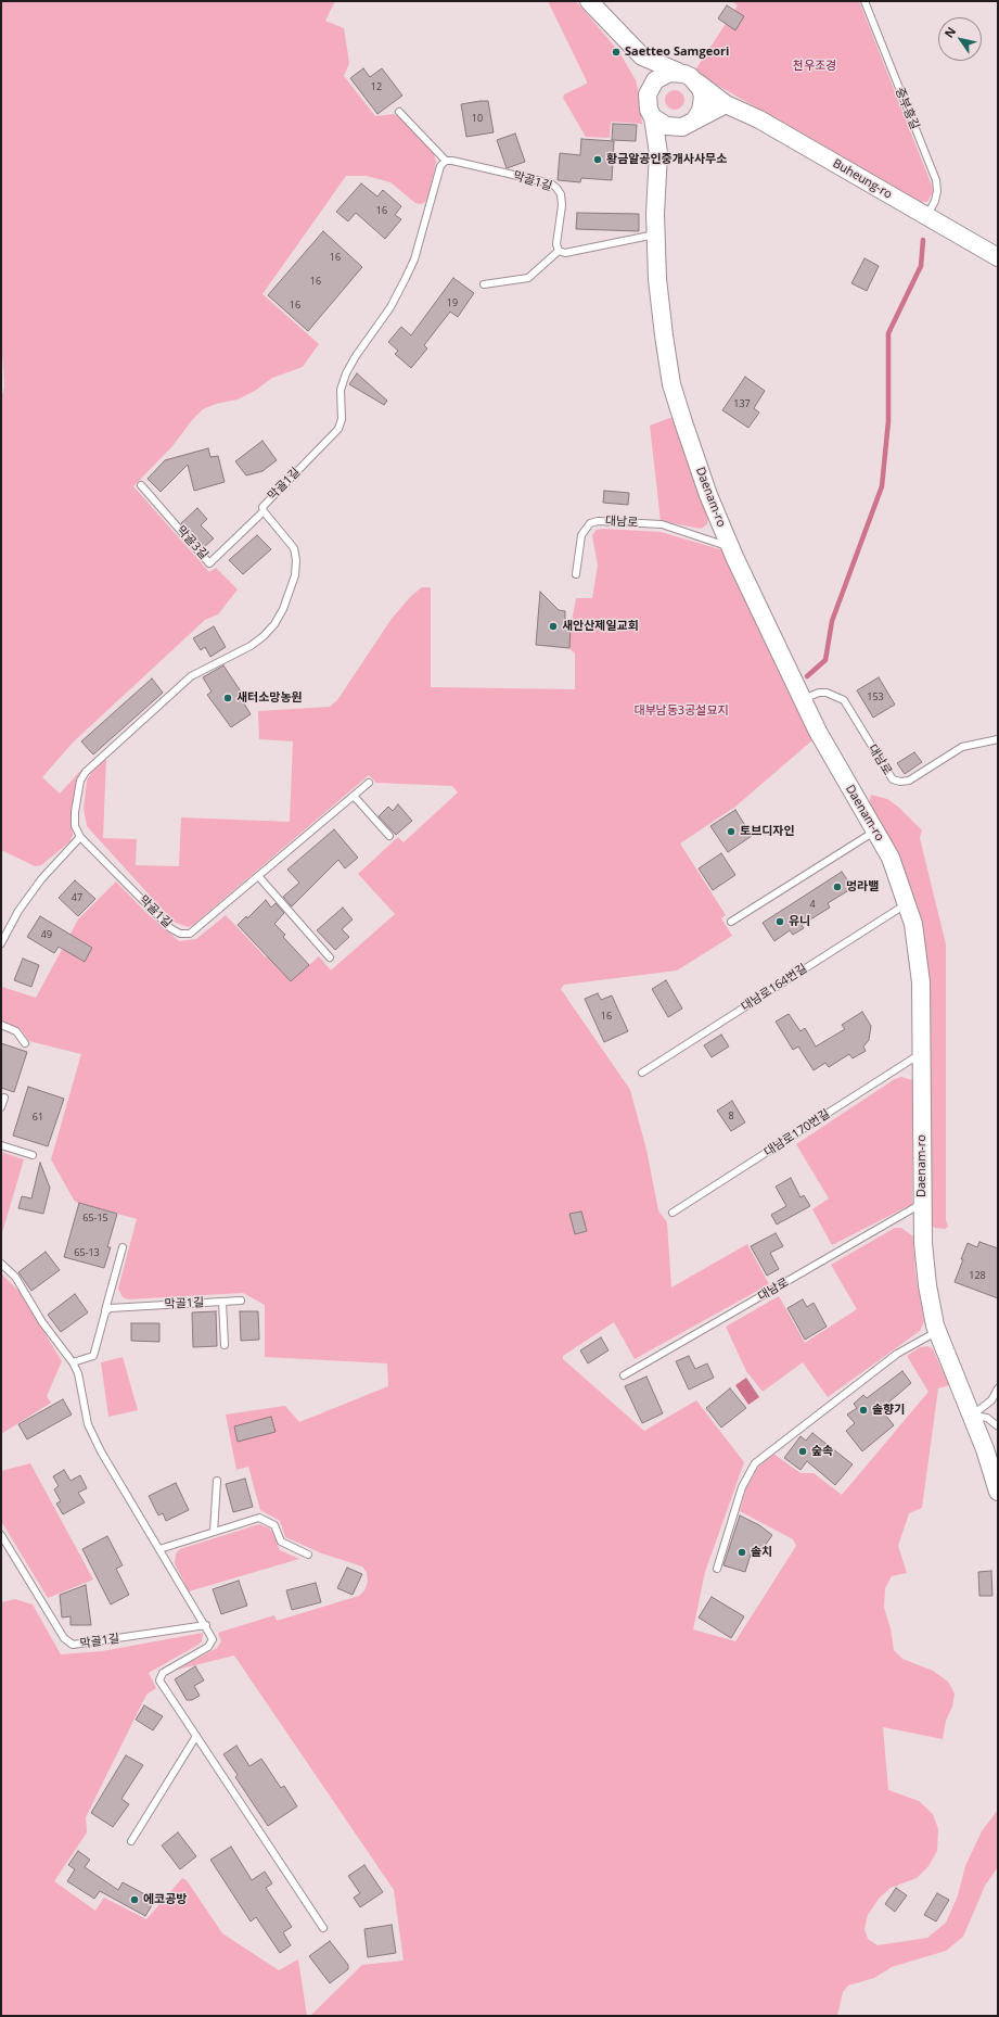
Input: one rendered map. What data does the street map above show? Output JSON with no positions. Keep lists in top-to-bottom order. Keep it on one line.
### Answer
{"streets":{"street":["Buheung-ro","Daenam-ro"],"lane":["중부흥길","막골1길","대남로","막골3길","대남로164번길","대남로170번길"]},"crossings":[["중부흥길","Buheung-ro"],["Buheung-ro","Daenam-ro"],["막골1길","막골3길"],["Daenam-ro","대남로"],["Daenam-ro","대남로164번길"],["Daenam-ro","대남로170번길"]],"parks":["천우조경","대부남동3공설묘지"],"places":["Saetteo Samgeori","황금알공인중개사사무소","새안산제일교회","새터소망농원","토브디자인","멍라밸","유니","솔향기","숲속","솔치","에코공방"],"house_numbers":["12","10","16","16","16","19","16","137","153","47","4","49","16","8","61","65-15","65-13","128"],"north":"top left"}
